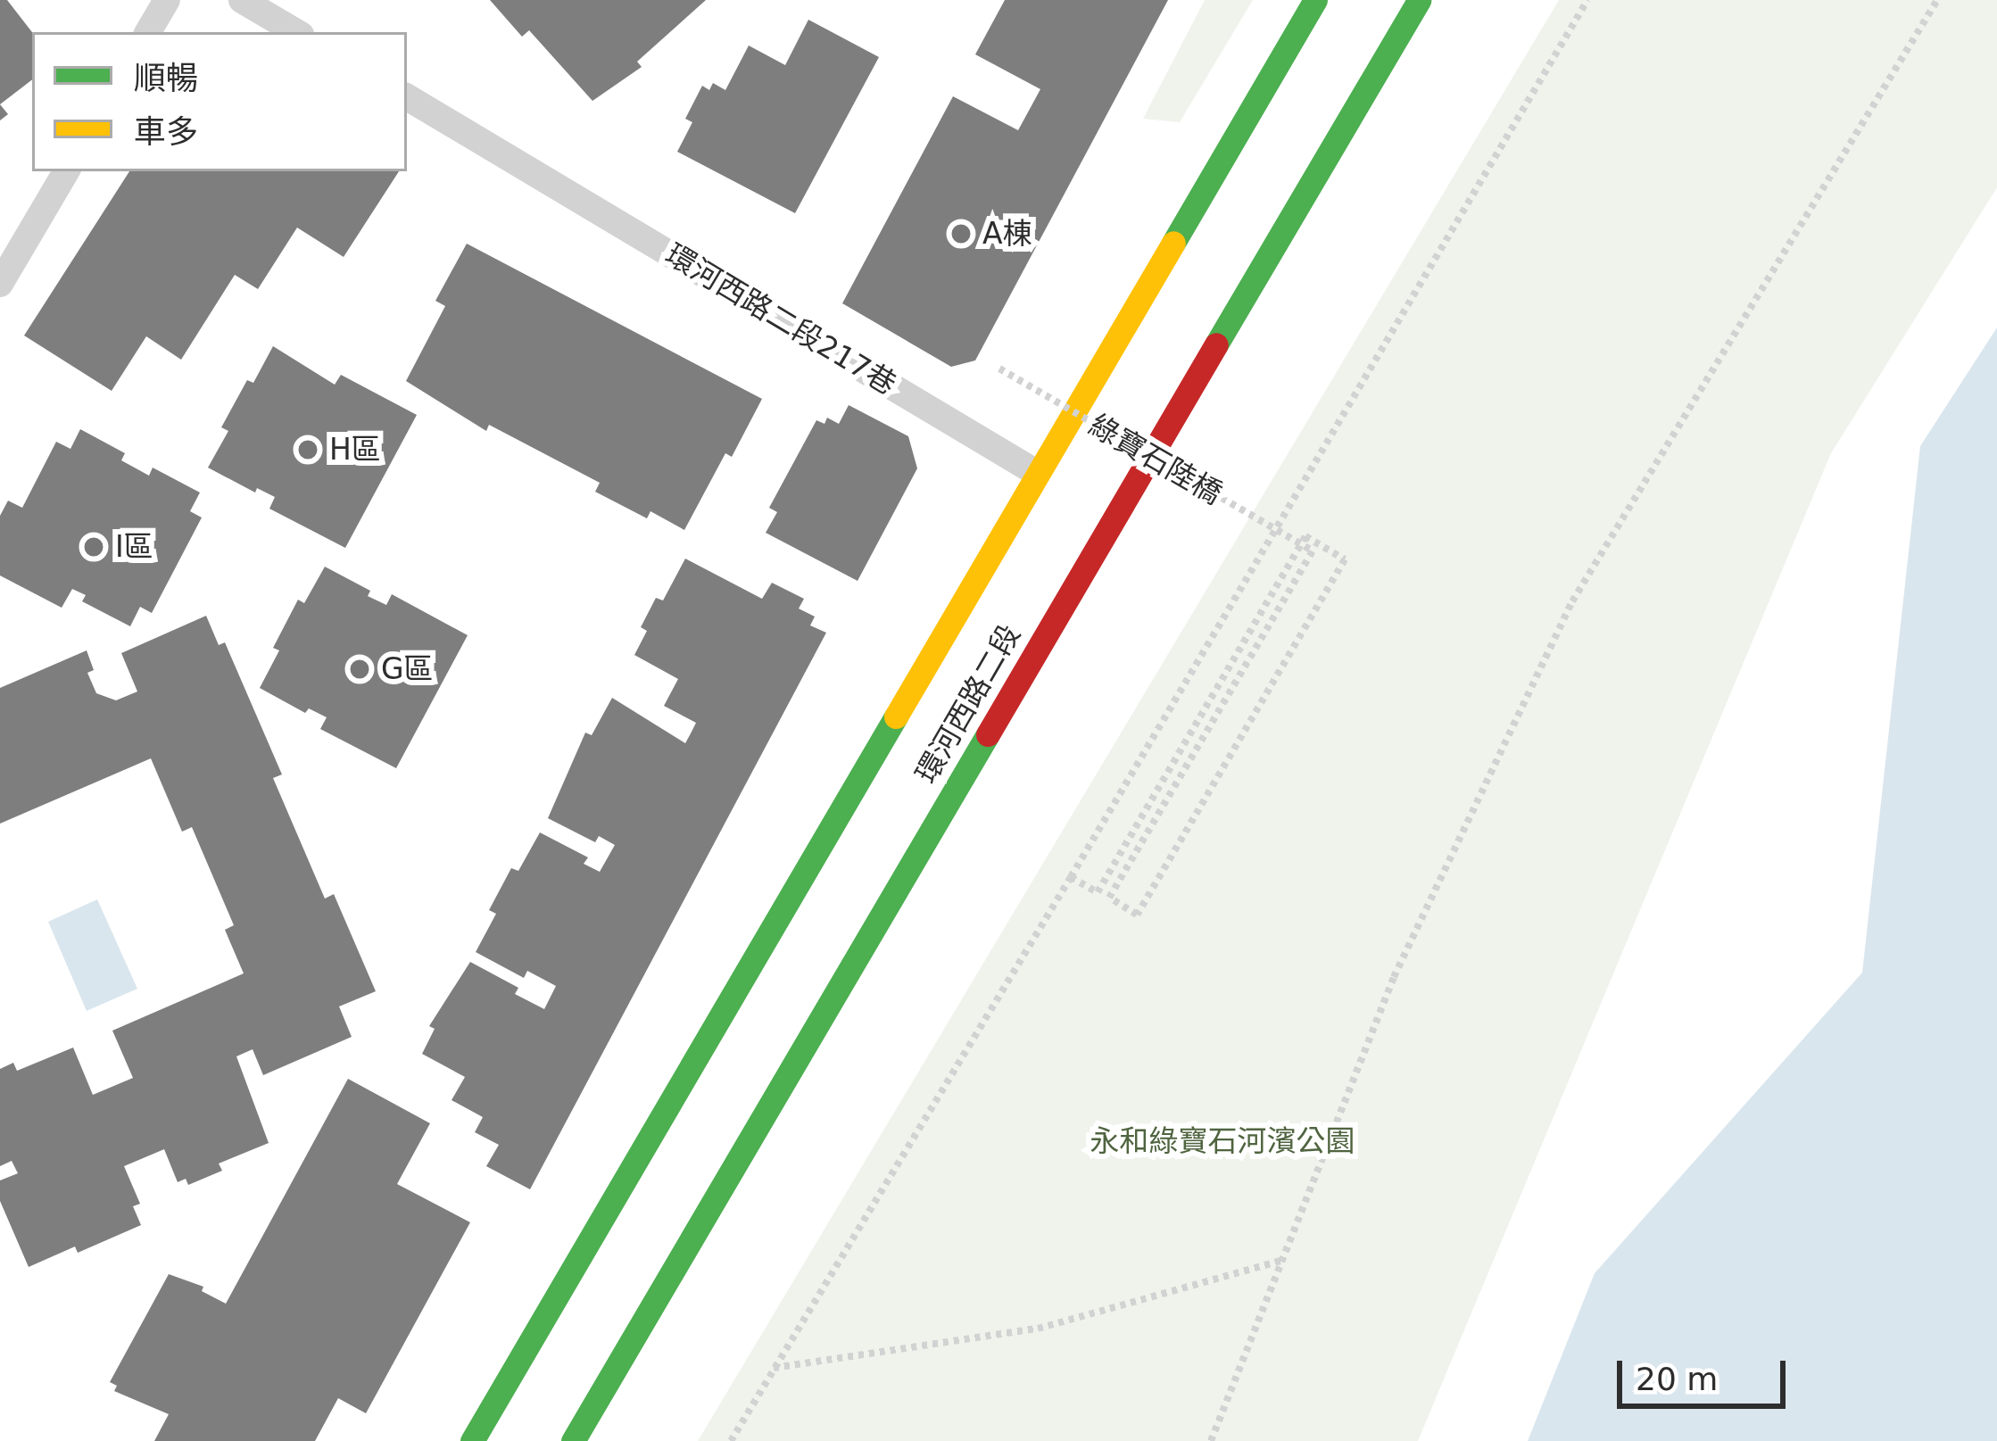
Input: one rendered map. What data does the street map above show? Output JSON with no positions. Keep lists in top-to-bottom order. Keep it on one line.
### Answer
{"streets":{"main road":["環河西路二段"],"lane":["環河西路二段217巷"],"path":["綠寶石陸橋"]},"crossings":[["環河西路二段217巷","環河西路二段"]],"parks":["永和綠寶石河濱公園"],"places":["A棟","H區","I區","G區"],"legend":["順暢","車多"],"scale_bar":"20 m"}
